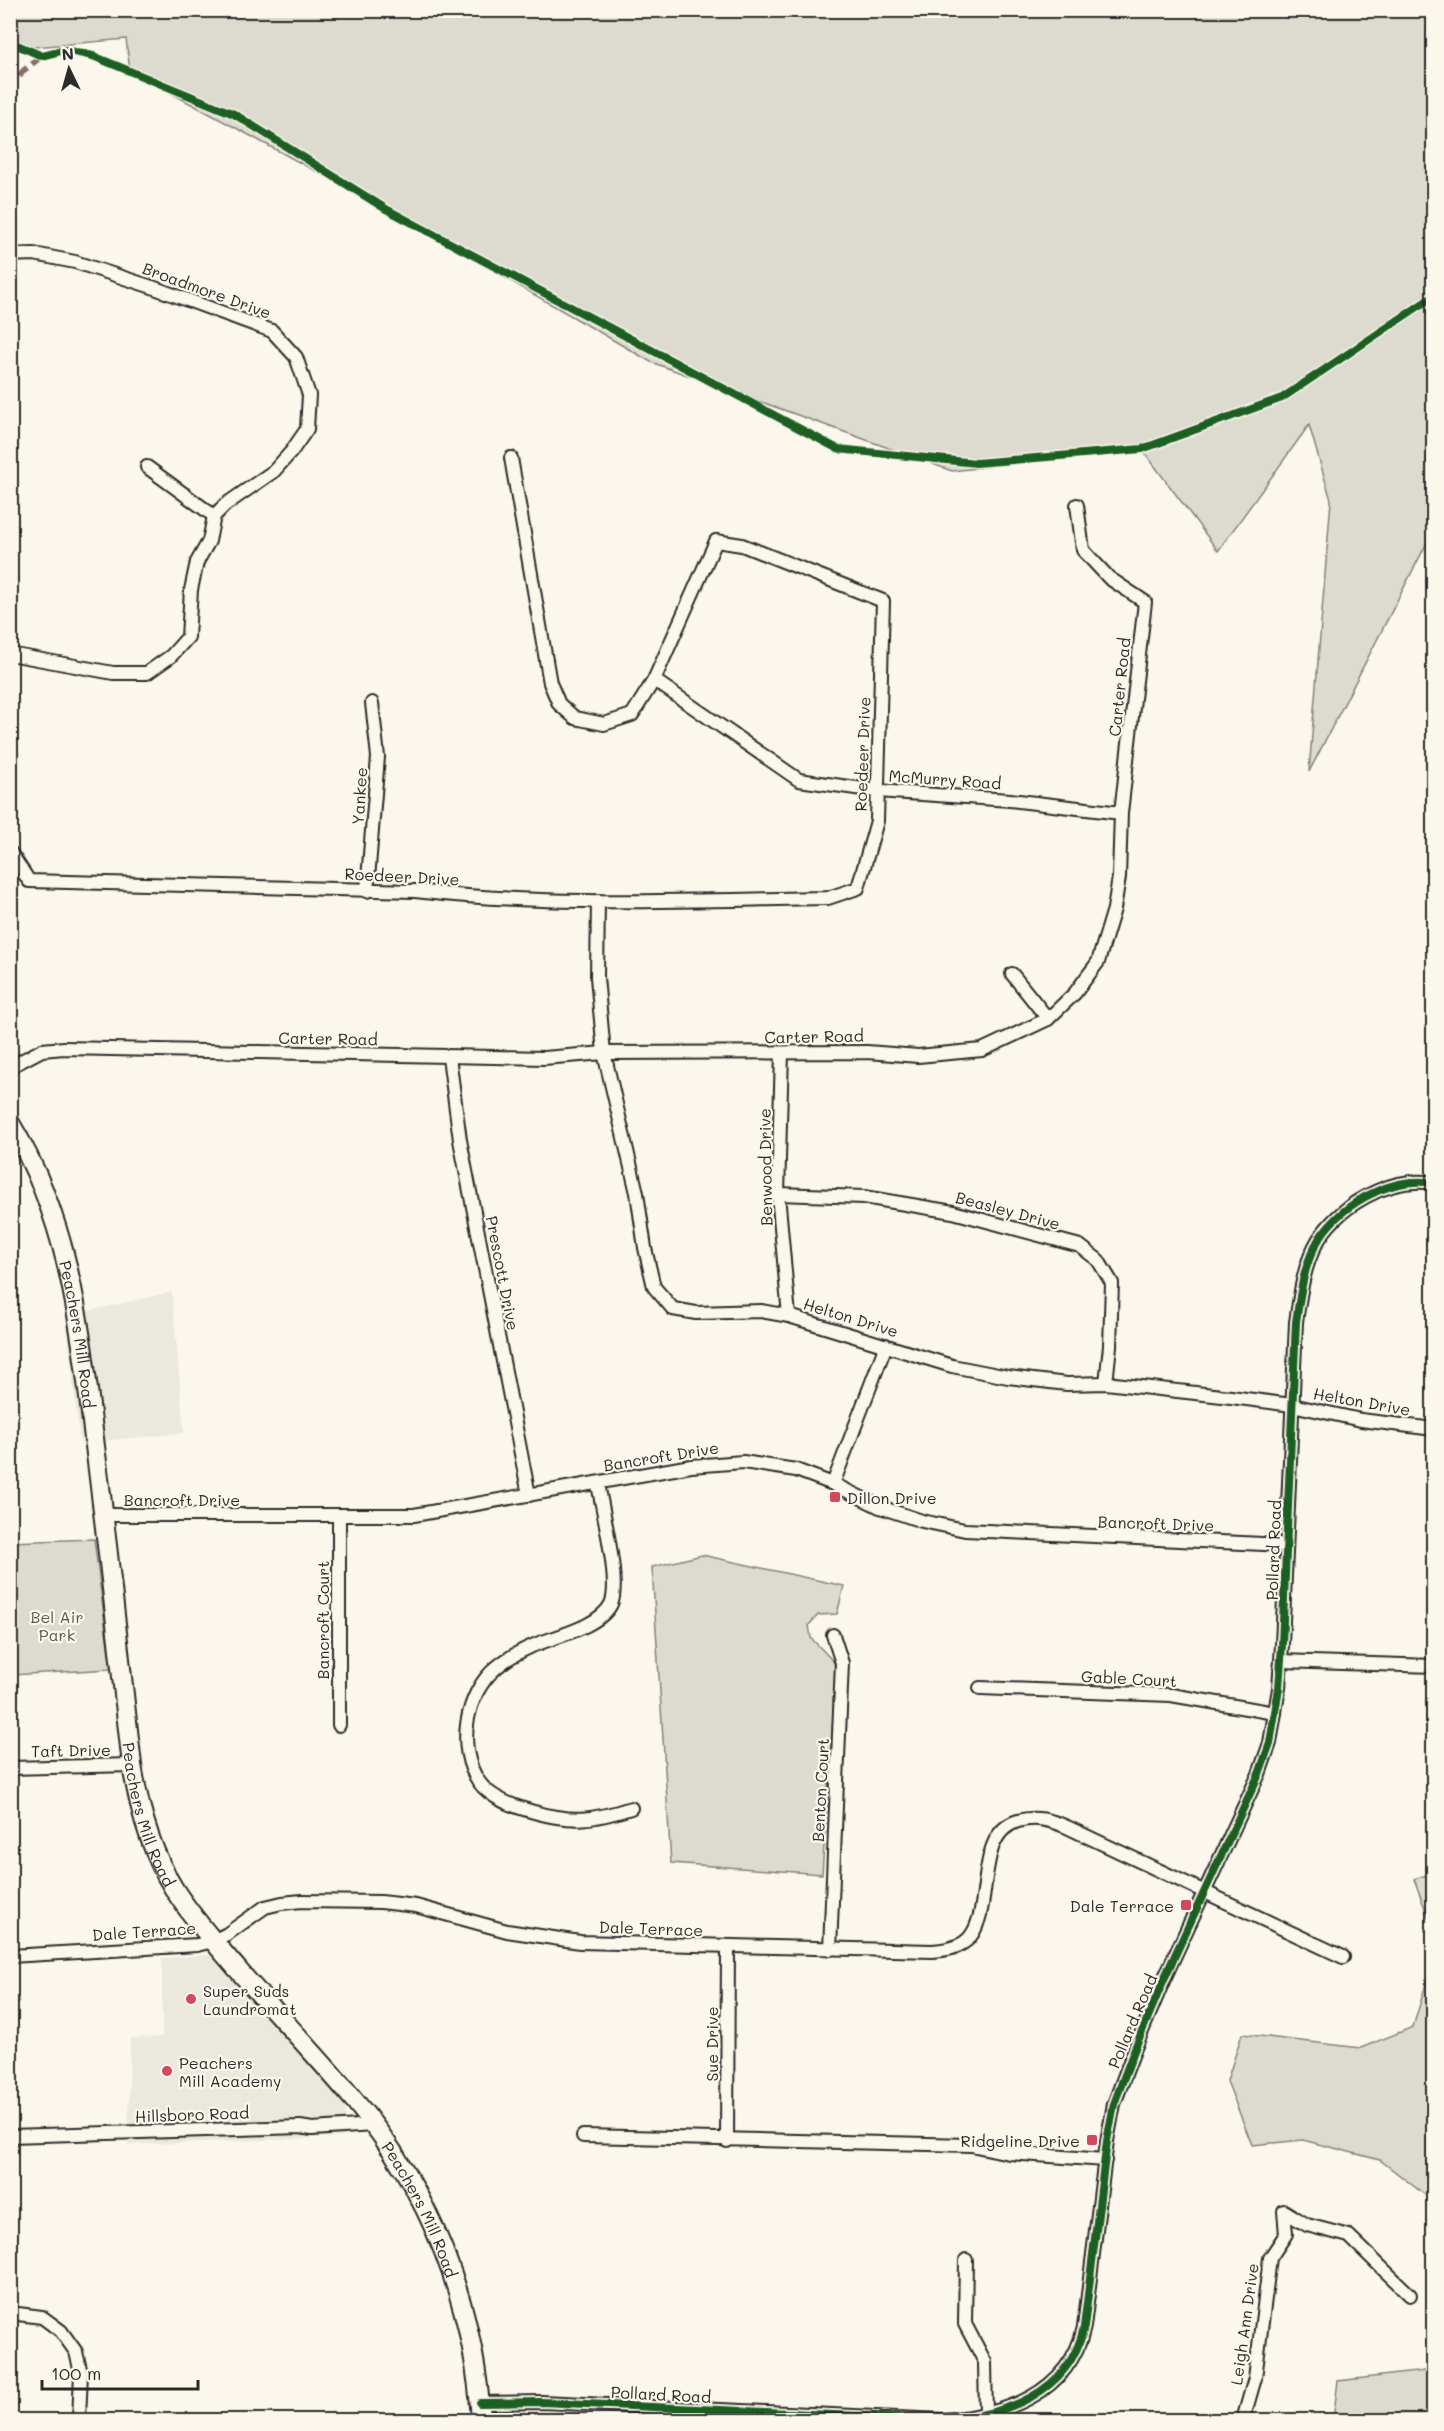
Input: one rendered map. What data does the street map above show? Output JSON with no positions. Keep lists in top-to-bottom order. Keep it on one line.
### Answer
{"streets":{"main road":["Peachers Mill Road"],"street":["Broadmore Drive","Carter Road","Roedeer Drive","McMurry Road","Yankee","Benwood Drive","Beasley Drive","Prescott Drive","Helton Drive","Bancroft Drive","Pollard Road","Bancroft Court","Gable Court","Taft Drive","Benton Court","Dale Terrace","Sue Drive","Hillsboro Road","Leigh Ann Drive"]},"crossings":[["Carter Road","McMurry Road"],["Carter Road","Benwood Drive"],["Carter Road","Prescott Drive"],["Carter Road","Helton Drive"],["Roedeer Drive","McMurry Road"],["Roedeer Drive","Yankee"],["Roedeer Drive","Helton Drive"],["Benwood Drive","Beasley Drive"],["Benwood Drive","Helton Drive"],["Beasley Drive","Helton Drive"],["Prescott Drive","Bancroft Drive"],["Helton Drive","Pollard Road"],["Peachers Mill Road","Bancroft Drive"],["Peachers Mill Road","Pollard Road"],["Peachers Mill Road","Taft Drive"],["Peachers Mill Road","Dale Terrace"],["Peachers Mill Road","Hillsboro Road"],["Bancroft Drive","Pollard Road"],["Bancroft Drive","Bancroft Court"],["Pollard Road","Gable Court"],["Pollard Road","Dale Terrace"],["Benton Court","Dale Terrace"],["Dale Terrace","Sue Drive"]],"parks":["Bel Air Park"],"places":{"transit":["Dillon Drive","Dale Terrace","Ridgeline Drive"],"other":["Super Suds Laundromat","Peachers Mill Academy"]},"scale_bar":"100 m","north":"top"}
